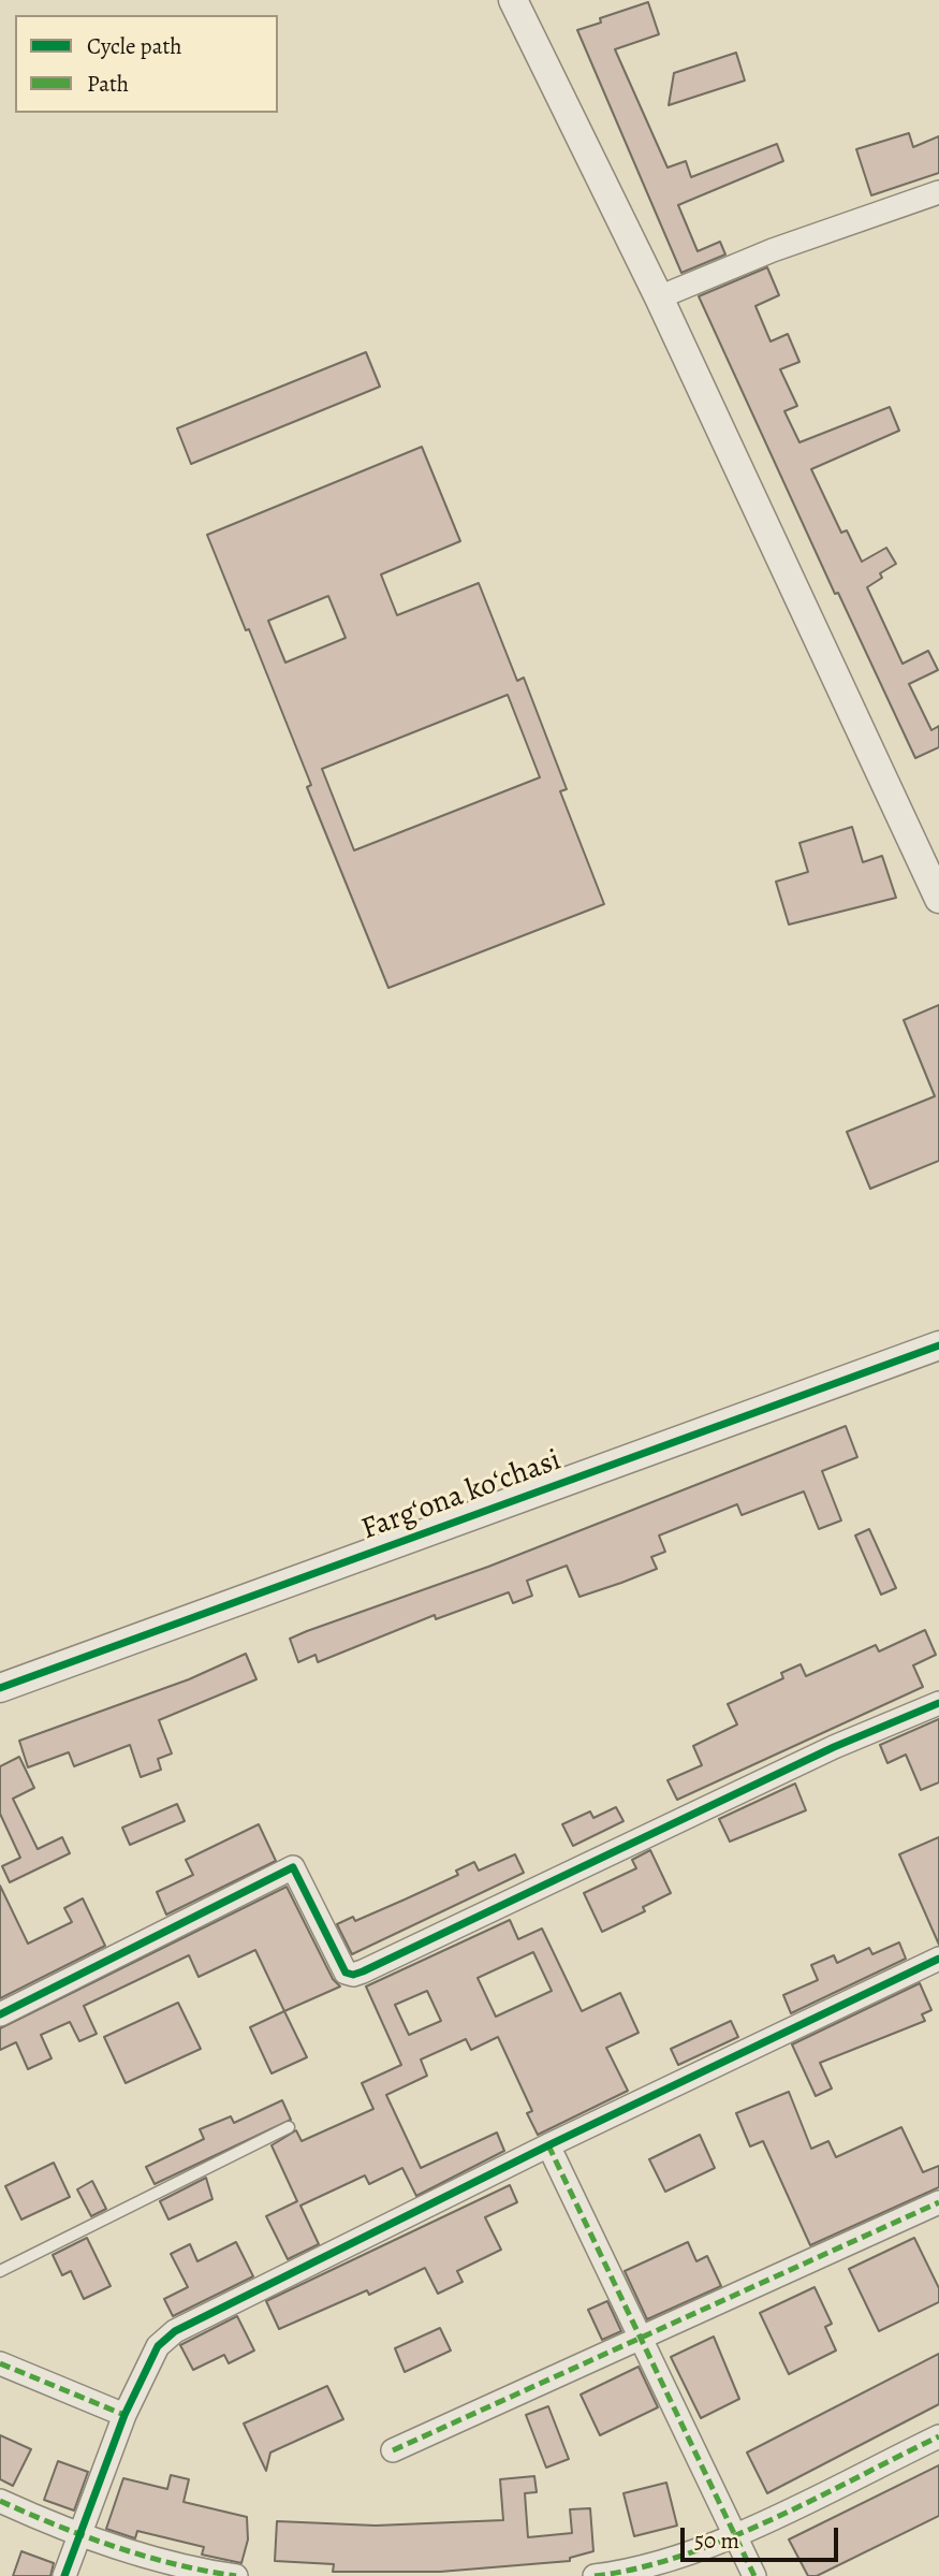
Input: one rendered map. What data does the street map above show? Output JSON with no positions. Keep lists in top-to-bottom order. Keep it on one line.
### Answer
{"streets":{"street":["Fargʻona koʻchasi"]},"legend":["Cycle path","Path"],"scale_bar":"50 m"}
